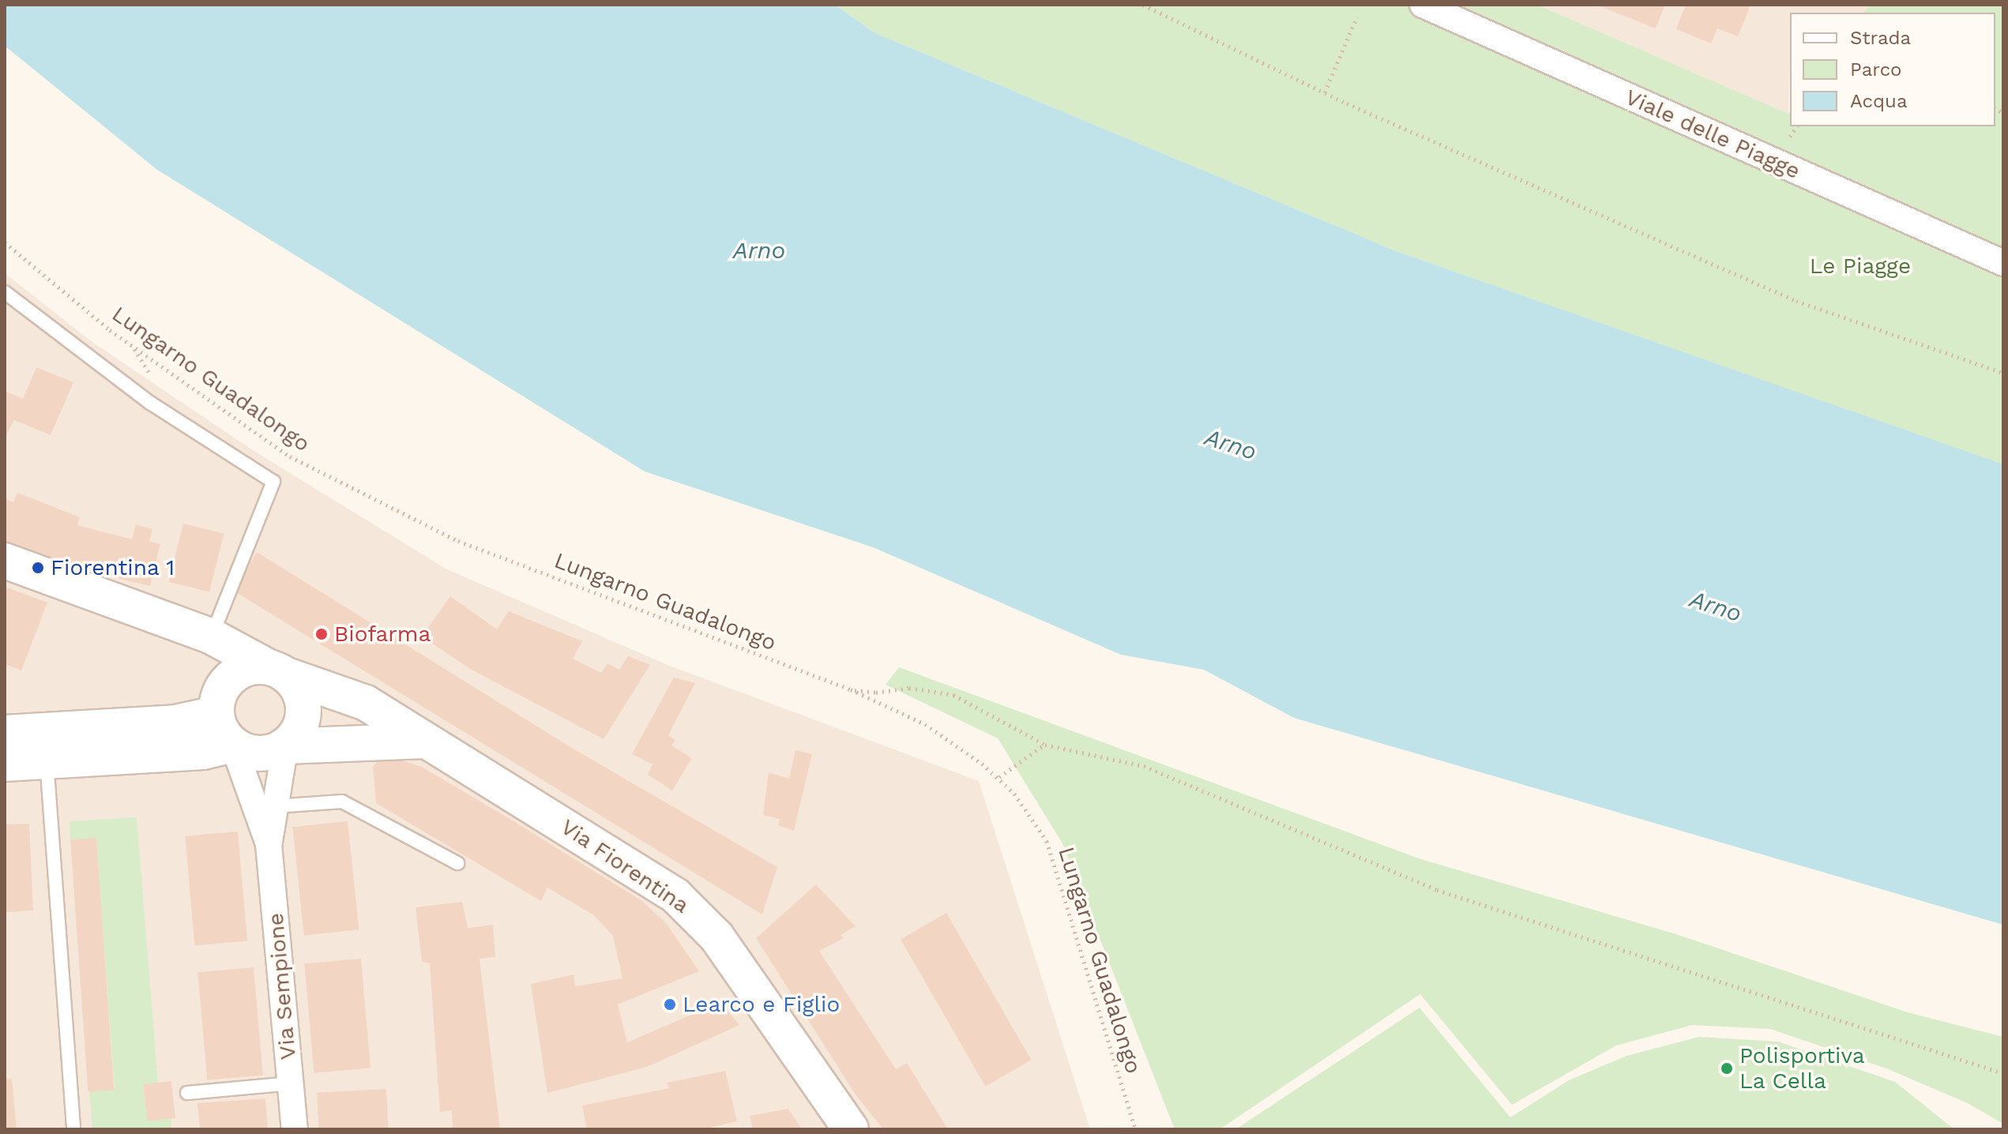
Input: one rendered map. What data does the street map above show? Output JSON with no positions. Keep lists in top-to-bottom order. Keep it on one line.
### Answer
{"streets":{"main road":["Via Fiorentina"],"street":["Viale delle Piagge","Via Sempione"],"path":["Lungarno Guadalongo"]},"crossings":[["Via Fiorentina","Via Sempione"]],"water":["Arno"],"parks":["Le Piagge"],"places":["Fiorentina 1","Biofarma","Learco e Figlio","Polisportiva La Cella"],"legend":["Strada","Parco","Acqua"]}
